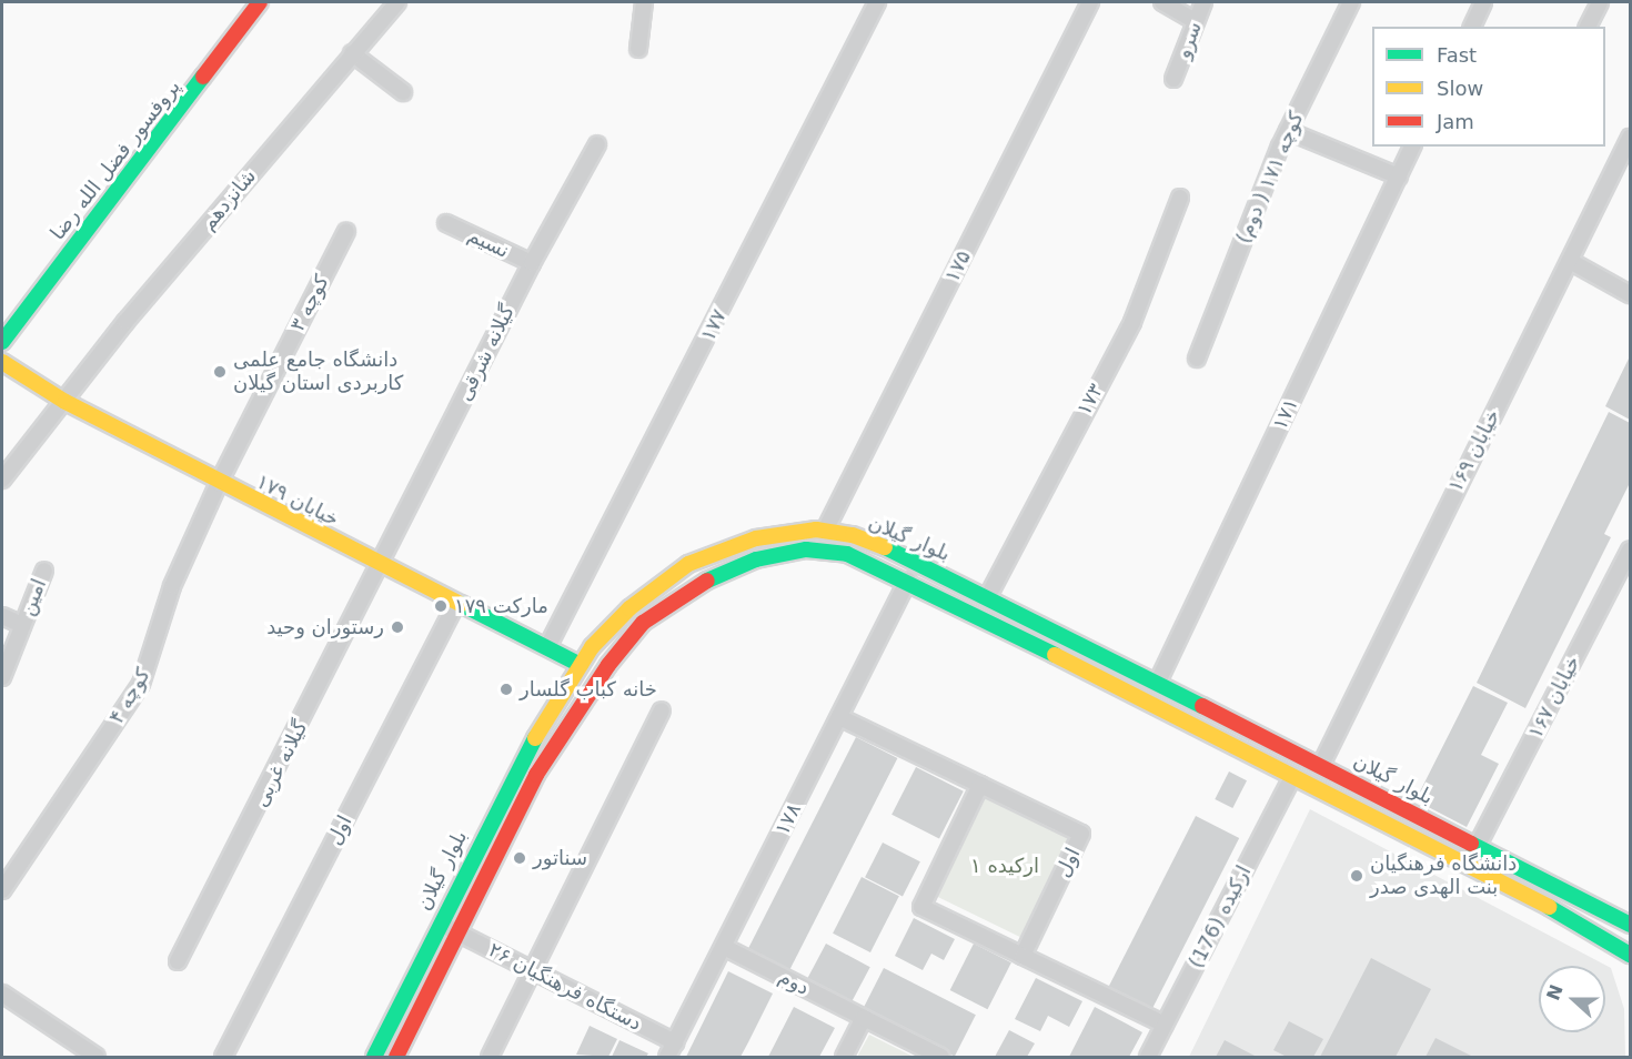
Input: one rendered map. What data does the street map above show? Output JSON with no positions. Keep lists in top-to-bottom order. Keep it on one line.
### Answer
{"streets":{"main road":["پروفسور فضل الله رضا","خیابان ۱۷۹","بلوار گیلان"],"street":["سرو","کوچه ۱۷۱ ( دوم)","شانزدهم","نسیم","۱۷۵","کوچه ۳","۱۷۷","گیلانه شرقی","۱۷۳","۱۷۱","خیابان ۱۶۹","امین","کوچه ۴","خیابان ۱۶۷","گیلانه غربی","۱۷۸","اول","ارکیده (176)","دوم","۲۶ دستگاه فرهنگیان"]},"crossings":[["شانزدهم","خیابان ۱۷۹"],["نسیم","گیلانه شرقی"],["۱۷۵","بلوار گیلان"],["کوچه ۳","خیابان ۱۷۹"],["کوچه ۳","کوچه ۴"],["۱۷۷","خیابان ۱۷۹"],["گیلانه شرقی","خیابان ۱۷۹"],["گیلانه شرقی","گیلانه غربی"],["۱۷۳","بلوار گیلان"],["۱۷۱","بلوار گیلان"],["خیابان ۱۶۹","بلوار گیلان"],["خیابان ۱۷۹","بلوار گیلان"],["خیابان ۱۷۹","کوچه ۴"],["خیابان ۱۷۹","گیلانه غربی"],["خیابان ۱۷۹","اول"],["بلوار گیلان","خیابان ۱۶۷"],["بلوار گیلان","۱۷۸"],["بلوار گیلان","ارکیده (176)"],["بلوار گیلان","۲۶ دستگاه فرهنگیان"],["۱۷۸","اول"],["۱۷۸","دوم"],["۱۷۸","۲۶ دستگاه فرهنگیان"]],"parks":["ارکیده ۱"],"places":["دانشگاه جامع علمی کاربردی استان گیلان","۱۷۹ مارکت","رستوران وحید","خانه کباب گلسار","سناتور","دانشگاه فرهنگیان بنت الهدی صدر"],"legend":["Fast","Slow","Jam"],"north":"left"}
